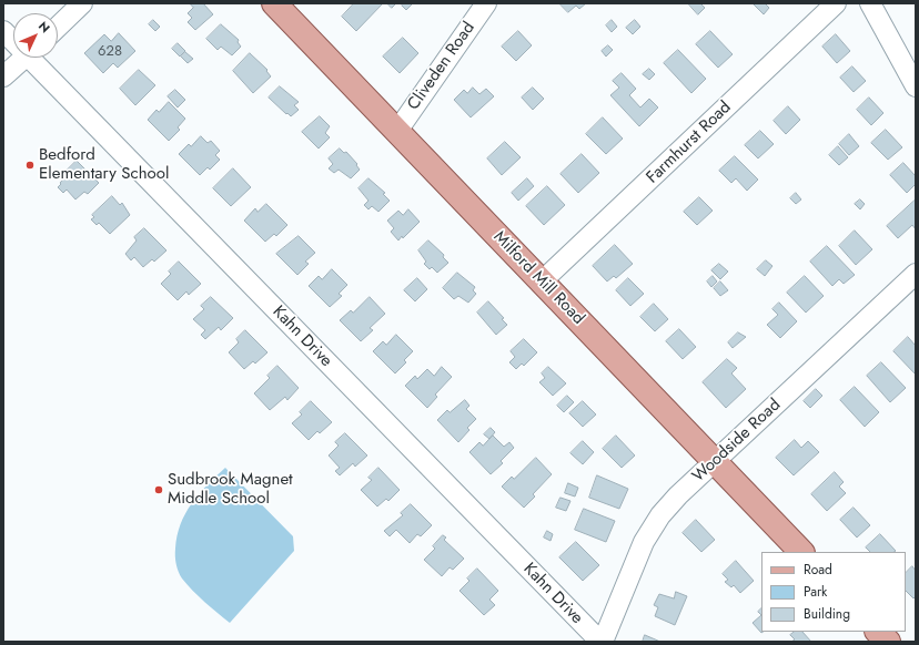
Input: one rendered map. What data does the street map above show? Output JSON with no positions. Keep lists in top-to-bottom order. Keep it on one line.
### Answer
{"streets":{"main road":["Milford Mill Road"],"street":["Cliveden Road","Farmhurst Road","Kahn Drive","Woodside Road"]},"crossings":[["Cliveden Road","Milford Mill Road"],["Farmhurst Road","Milford Mill Road"],["Milford Mill Road","Woodside Road"],["Kahn Drive","Woodside Road"]],"places":["Bedford Elementary School","Sudbrook Magnet Middle School"],"house_numbers":["628"],"legend":["Road","Park","Building"],"north":"top right"}
